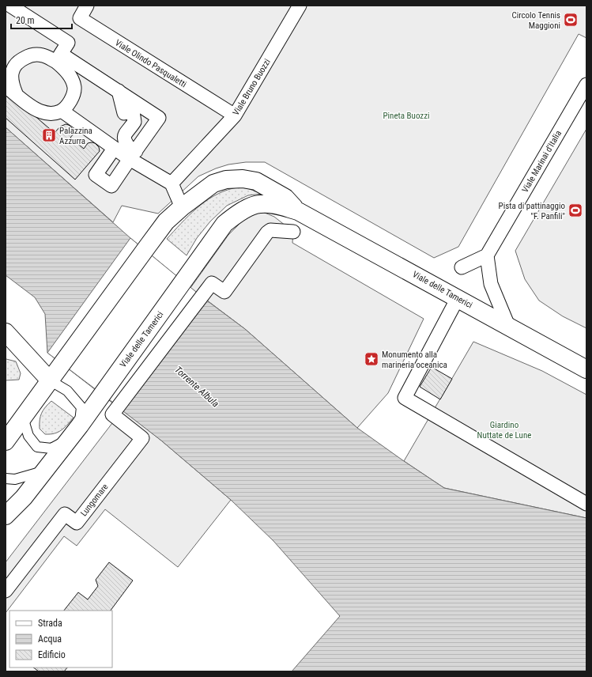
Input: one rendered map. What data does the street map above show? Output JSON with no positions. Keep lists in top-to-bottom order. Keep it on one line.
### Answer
{"streets":{"street":["Viale Olindo Pasqualetti","Viale Bruno Buozzi","Viale Marinai d'Italia","Viale delle Tamerici","Lungomare"]},"crossings":[["Viale Olindo Pasqualetti","Viale Bruno Buozzi"]],"water":["Torrente Albula"],"parks":["Pineta Buozzi","Giardino Nuttate de Lune"],"places":{"sports":["Circolo Tennis Maggioni","Pista di pattinaggio \"F. Panfili\""],"building":["Palazzina Azzurra"],"place":["Monumento alla marineria oceanica"]},"legend":["Strada","Acqua","Edificio"],"scale_bar":"20 m"}
